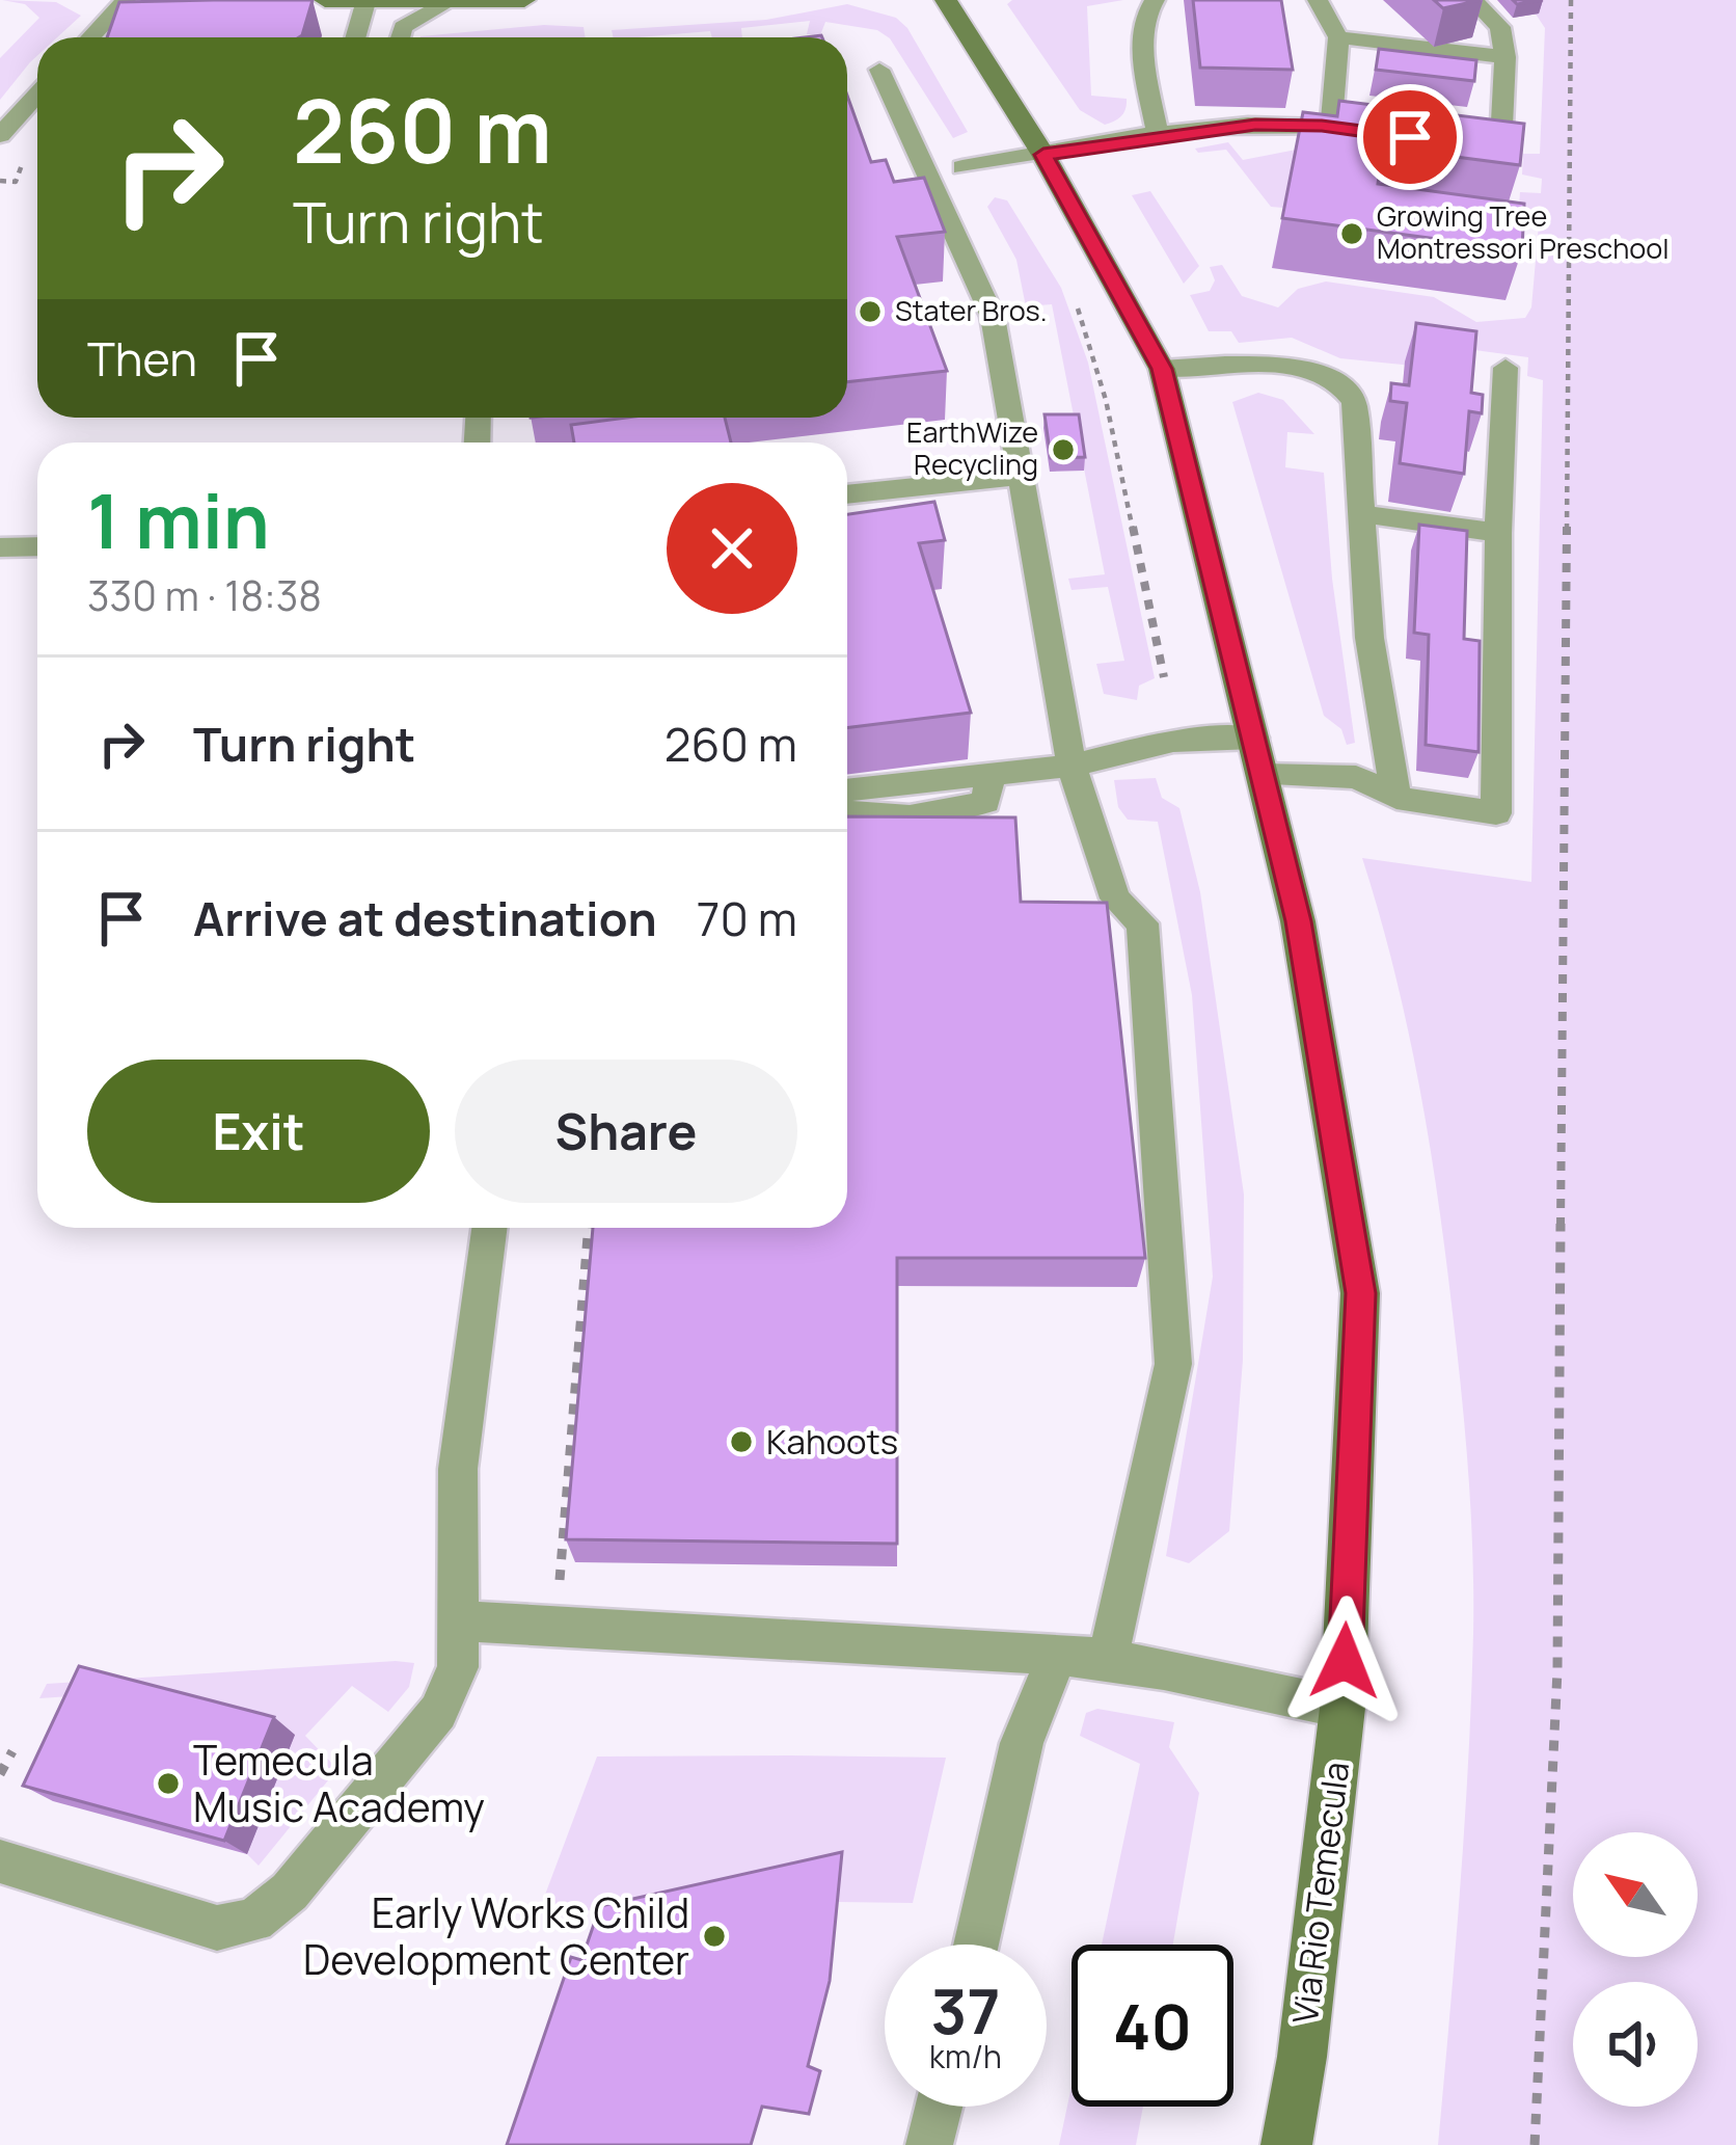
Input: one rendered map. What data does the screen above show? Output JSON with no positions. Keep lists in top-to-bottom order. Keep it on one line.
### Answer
{"streets":{"street":["Via Rio Temecula"]},"places":["Growing Tree Montressori Preschool","Stater Bros.","EarthWize Recycling","Kahoots","Temecula Music Academy","Early Works Child Development Center"],"north":"top left","page":{"turn":["260 m","Turn right"],"then":"Then","heading":["1 min","330 m · 18:38"],"list":[{"name":"Turn right","value":"260 m"},{"name":"Arrive at destination","value":"70 m"}],"buttons":["Exit","Share"],"speed":"37 km/h","limit":"40"}}
